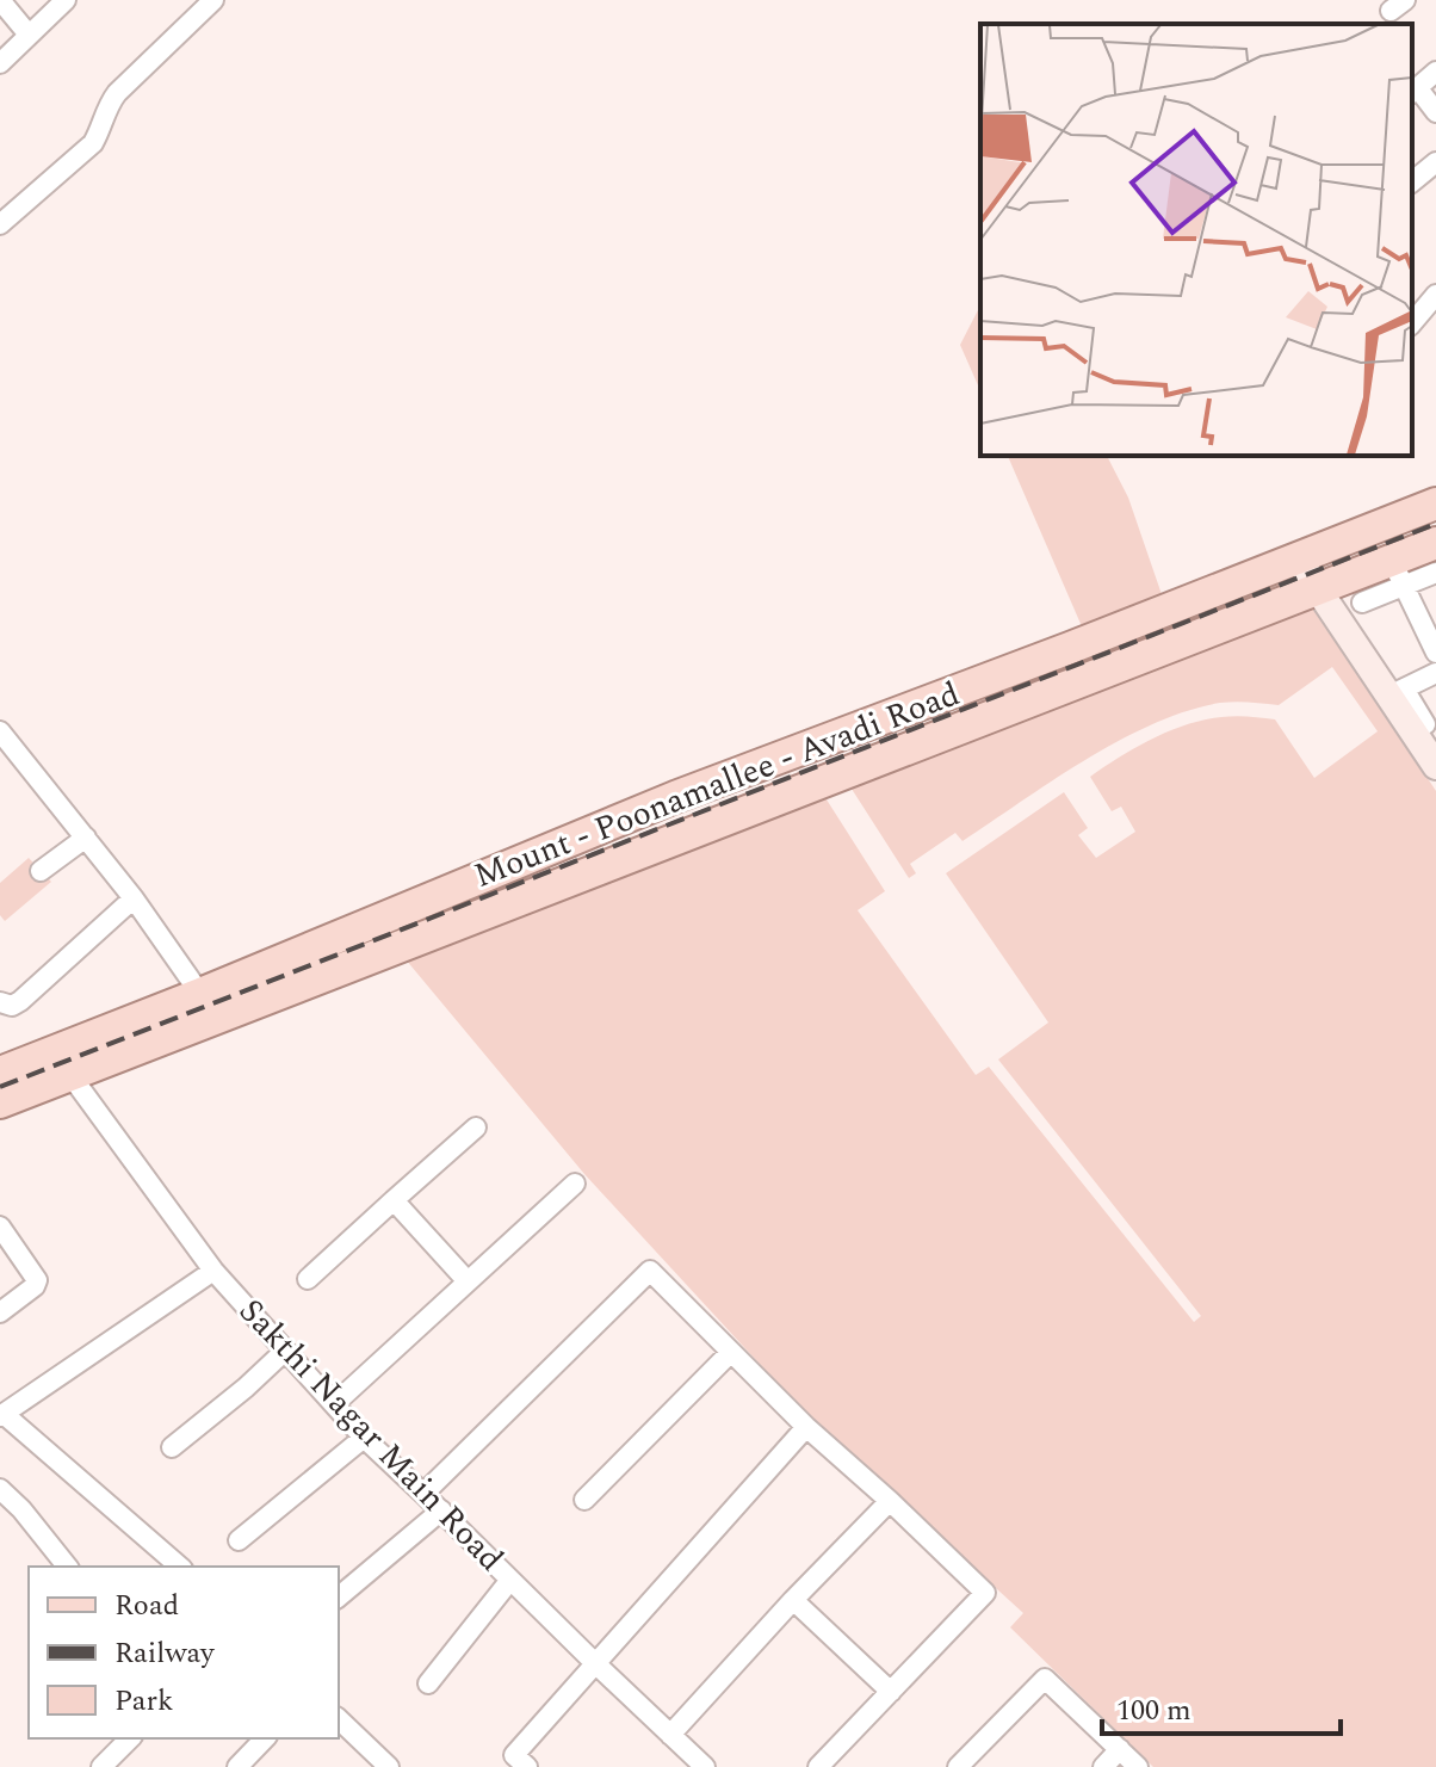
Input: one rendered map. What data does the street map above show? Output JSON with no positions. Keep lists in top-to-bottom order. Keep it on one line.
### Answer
{"streets":{"main road":["Mount - Poonamallee - Avadi Road"],"street":["Sakthi Nagar Main Road"]},"crossings":[["Mount - Poonamallee - Avadi Road","Sakthi Nagar Main Road"]],"legend":["Road","Railway","Park"],"scale_bar":"100 m"}
